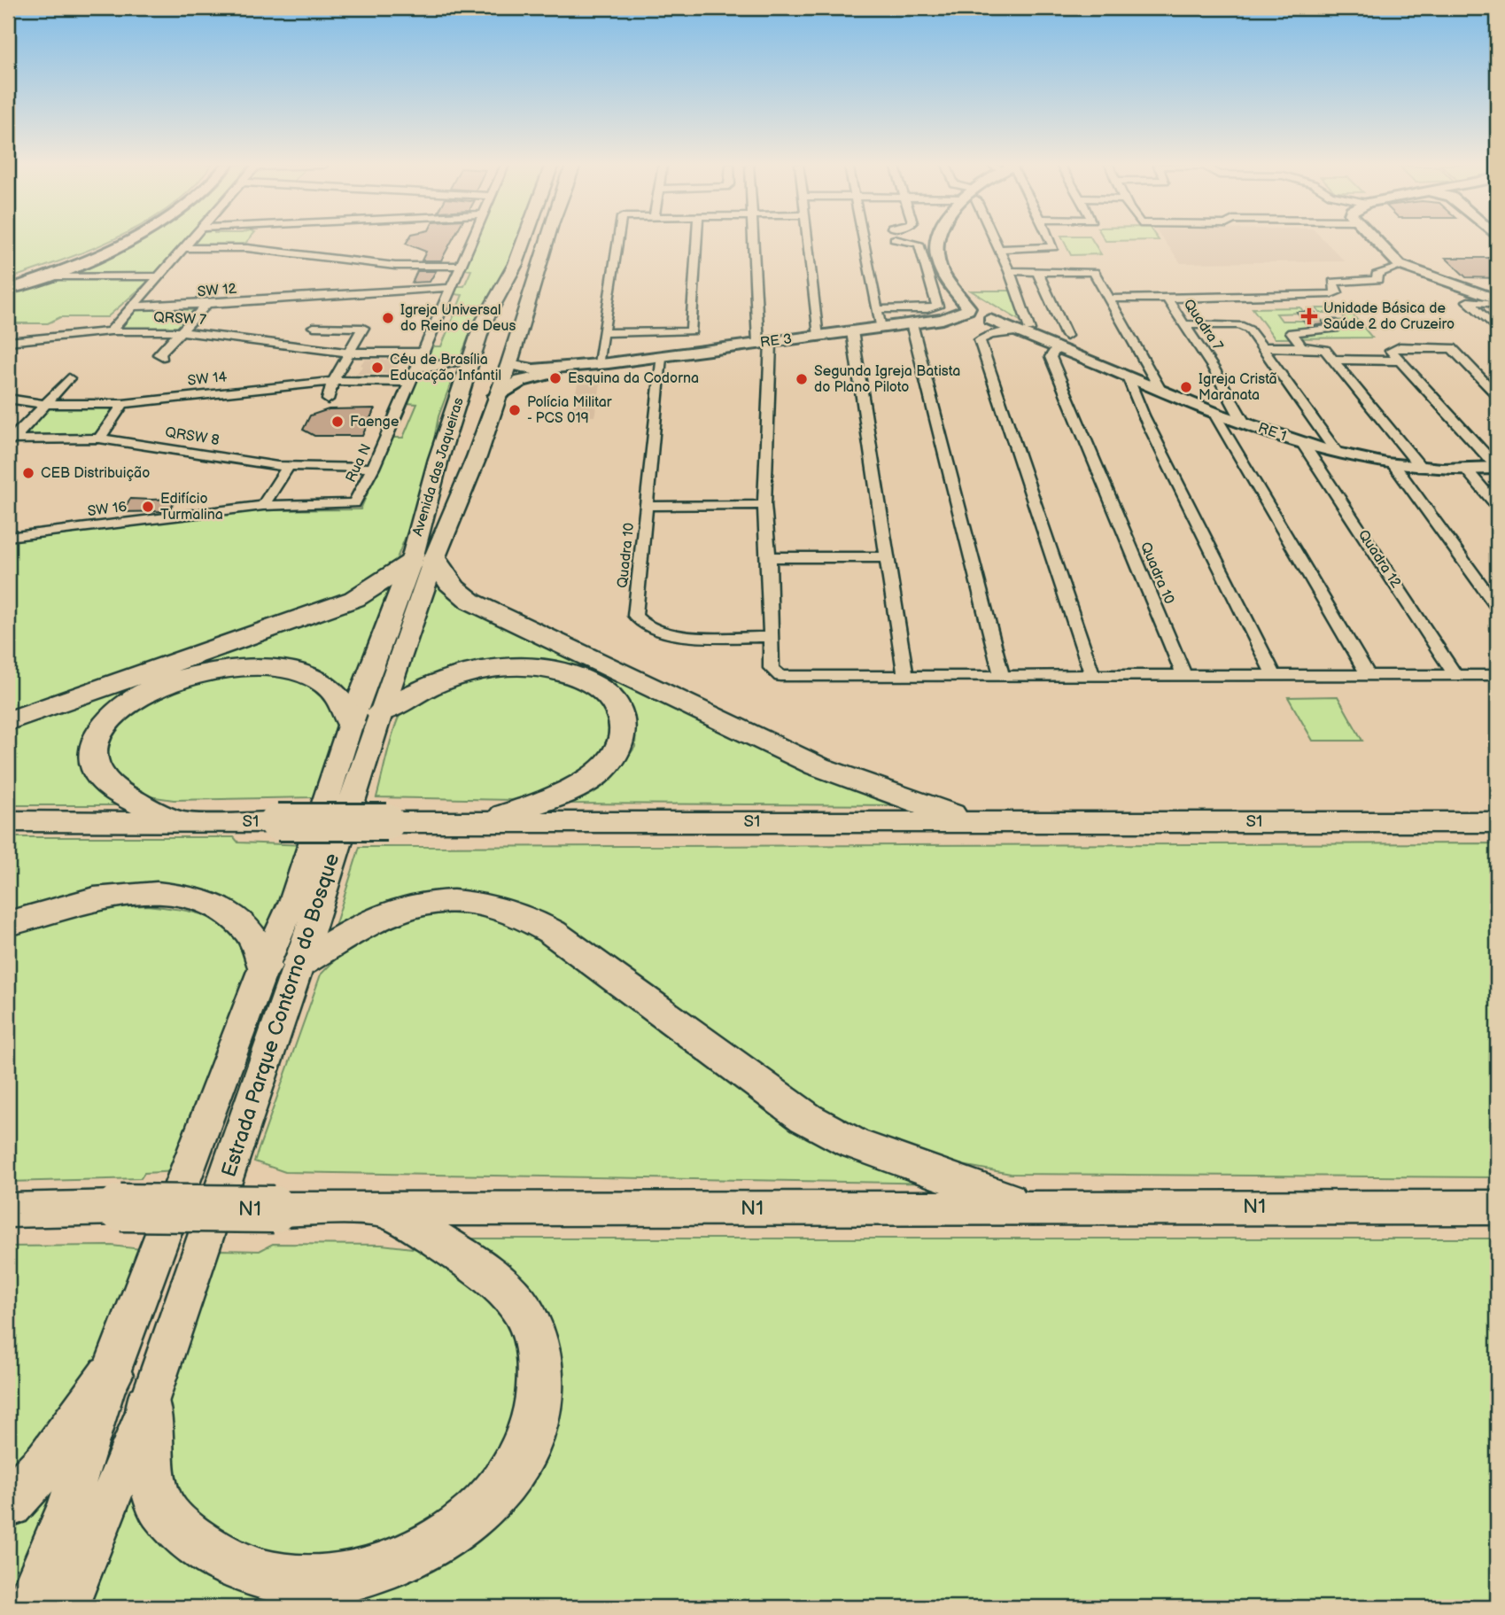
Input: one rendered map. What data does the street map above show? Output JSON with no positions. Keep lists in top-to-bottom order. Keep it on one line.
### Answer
{"streets":{"highway":["S1","N1"],"main road":["Avenida das Jaqueiras","Estrada Parque Contorno do Bosque"],"street":["SW 12","QRSW 7","Quadra 7","RE 3","SW 14","RE 1","QRSW 8","Rua N","SW 16","Quadra 10","Quadra 12"]},"crossings":[["SW 12","Rua N"],["QRSW 7","Rua N"],["Quadra 7","RE 1"],["RE 3","RE 1"],["RE 3","Avenida das Jaqueiras"],["RE 3","Quadra 10"],["SW 14","Rua N"],["RE 1","Quadra 10"],["RE 1","Quadra 12"],["QRSW 8","Rua N"],["Rua N","SW 16"],["Avenida das Jaqueiras","Estrada Parque Contorno do Bosque"]],"places":{"health":["Unidade Básica de Saúde 2 do Cruzeiro"],"other":["Igreja Universal do Reino de Deus","Céu de Brasília Educação Infantil","Esquina da Codorna","Segunda Igreja Batista do Plano Piloto","Igreja Cristã Maranata","Polícia Militar - PCS 019","Faenge","CEB Distribuição","Edifício Turmalina"]}}
